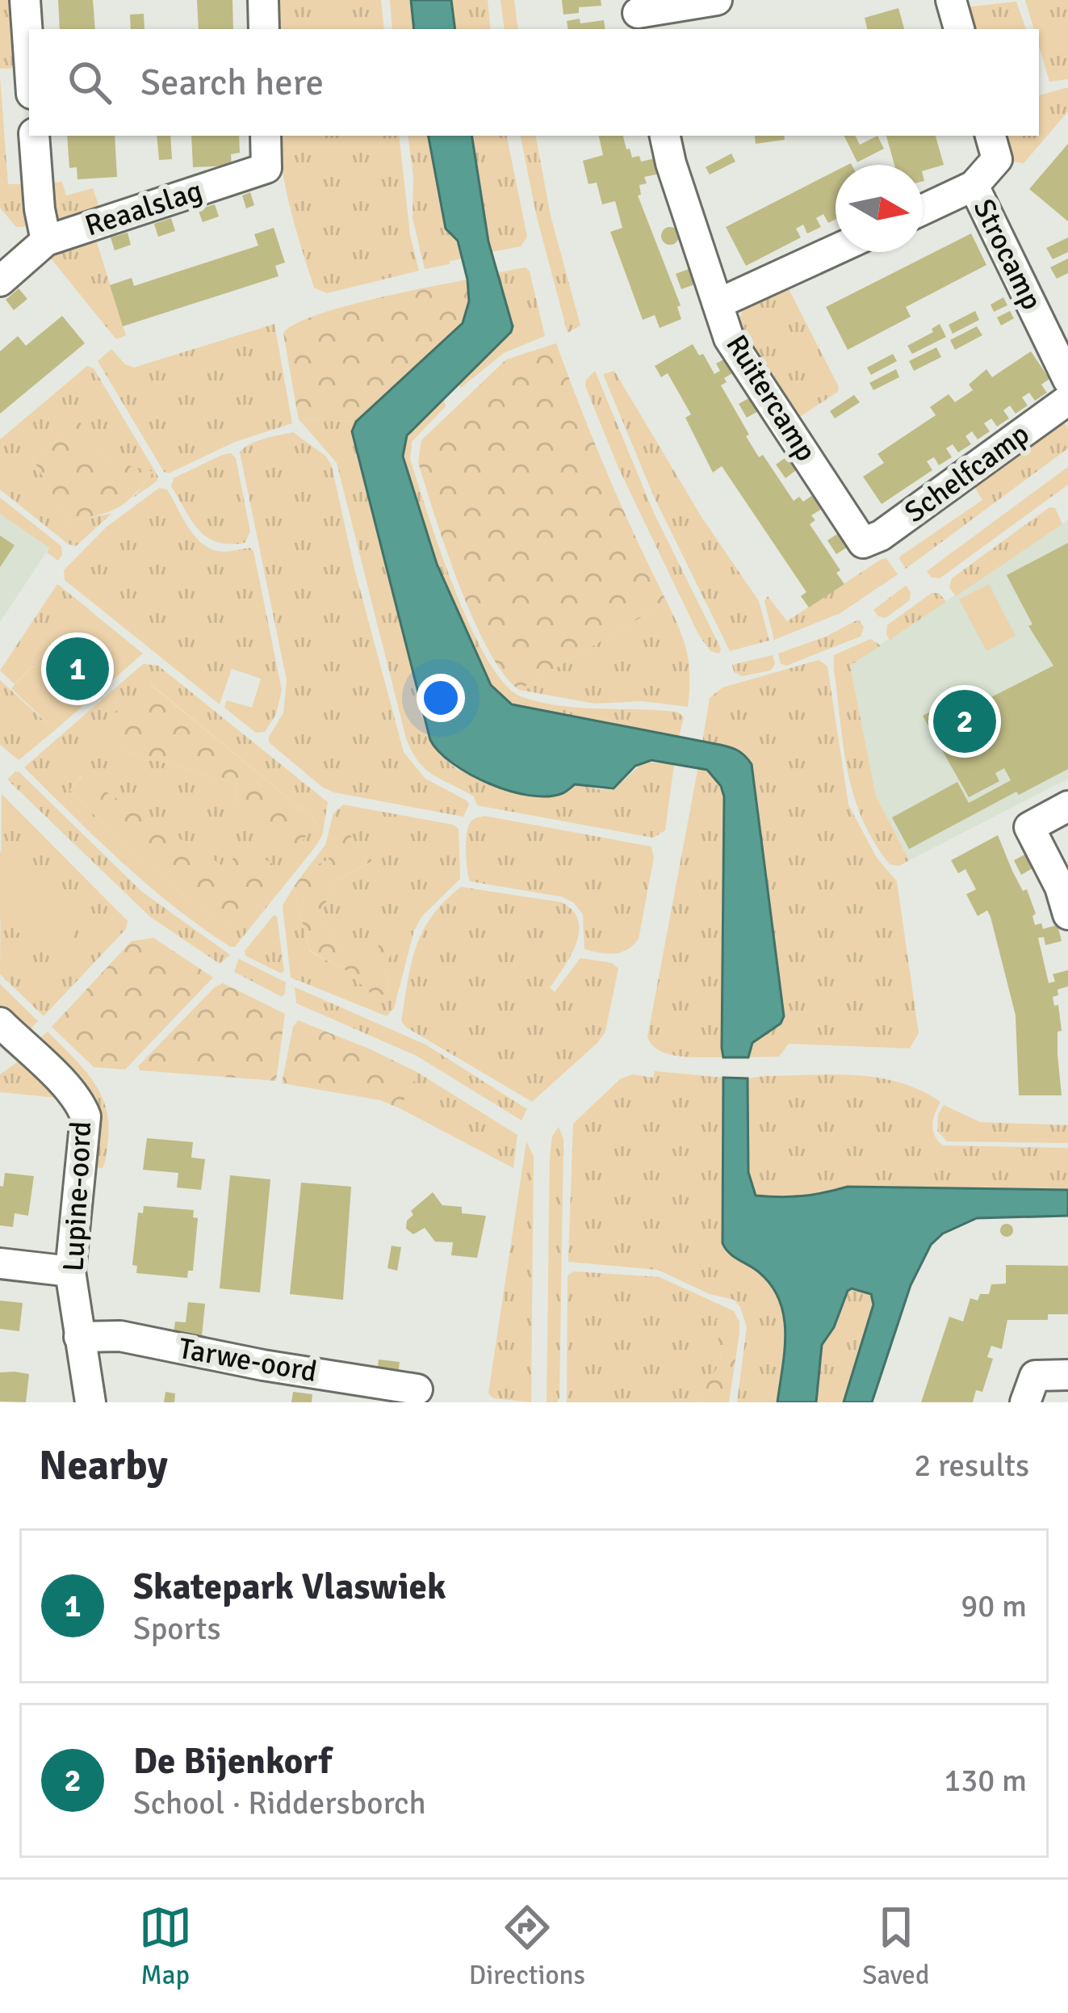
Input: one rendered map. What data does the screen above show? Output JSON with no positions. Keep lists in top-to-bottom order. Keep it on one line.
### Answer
{"streets":{"street":["Reaalslag","Strocamp","Ruitercamp","Schelfcamp","Lupine-oord","Tarwe-oord"]},"crossings":[["Ruitercamp","Schelfcamp"],["Lupine-oord","Tarwe-oord"]],"north":"right","page":{"search":"Search here","pins":["1","2"],"heading":["Nearby","2 results"],"list":[{"mark":"1","name":"Skatepark Vlaswiek","note":"Sports","value":"90 m"},{"mark":"2","name":"De Bijenkorf","note":"School · Riddersborch","value":"130 m"}],"nav":["Map","Directions","Saved"]}}
